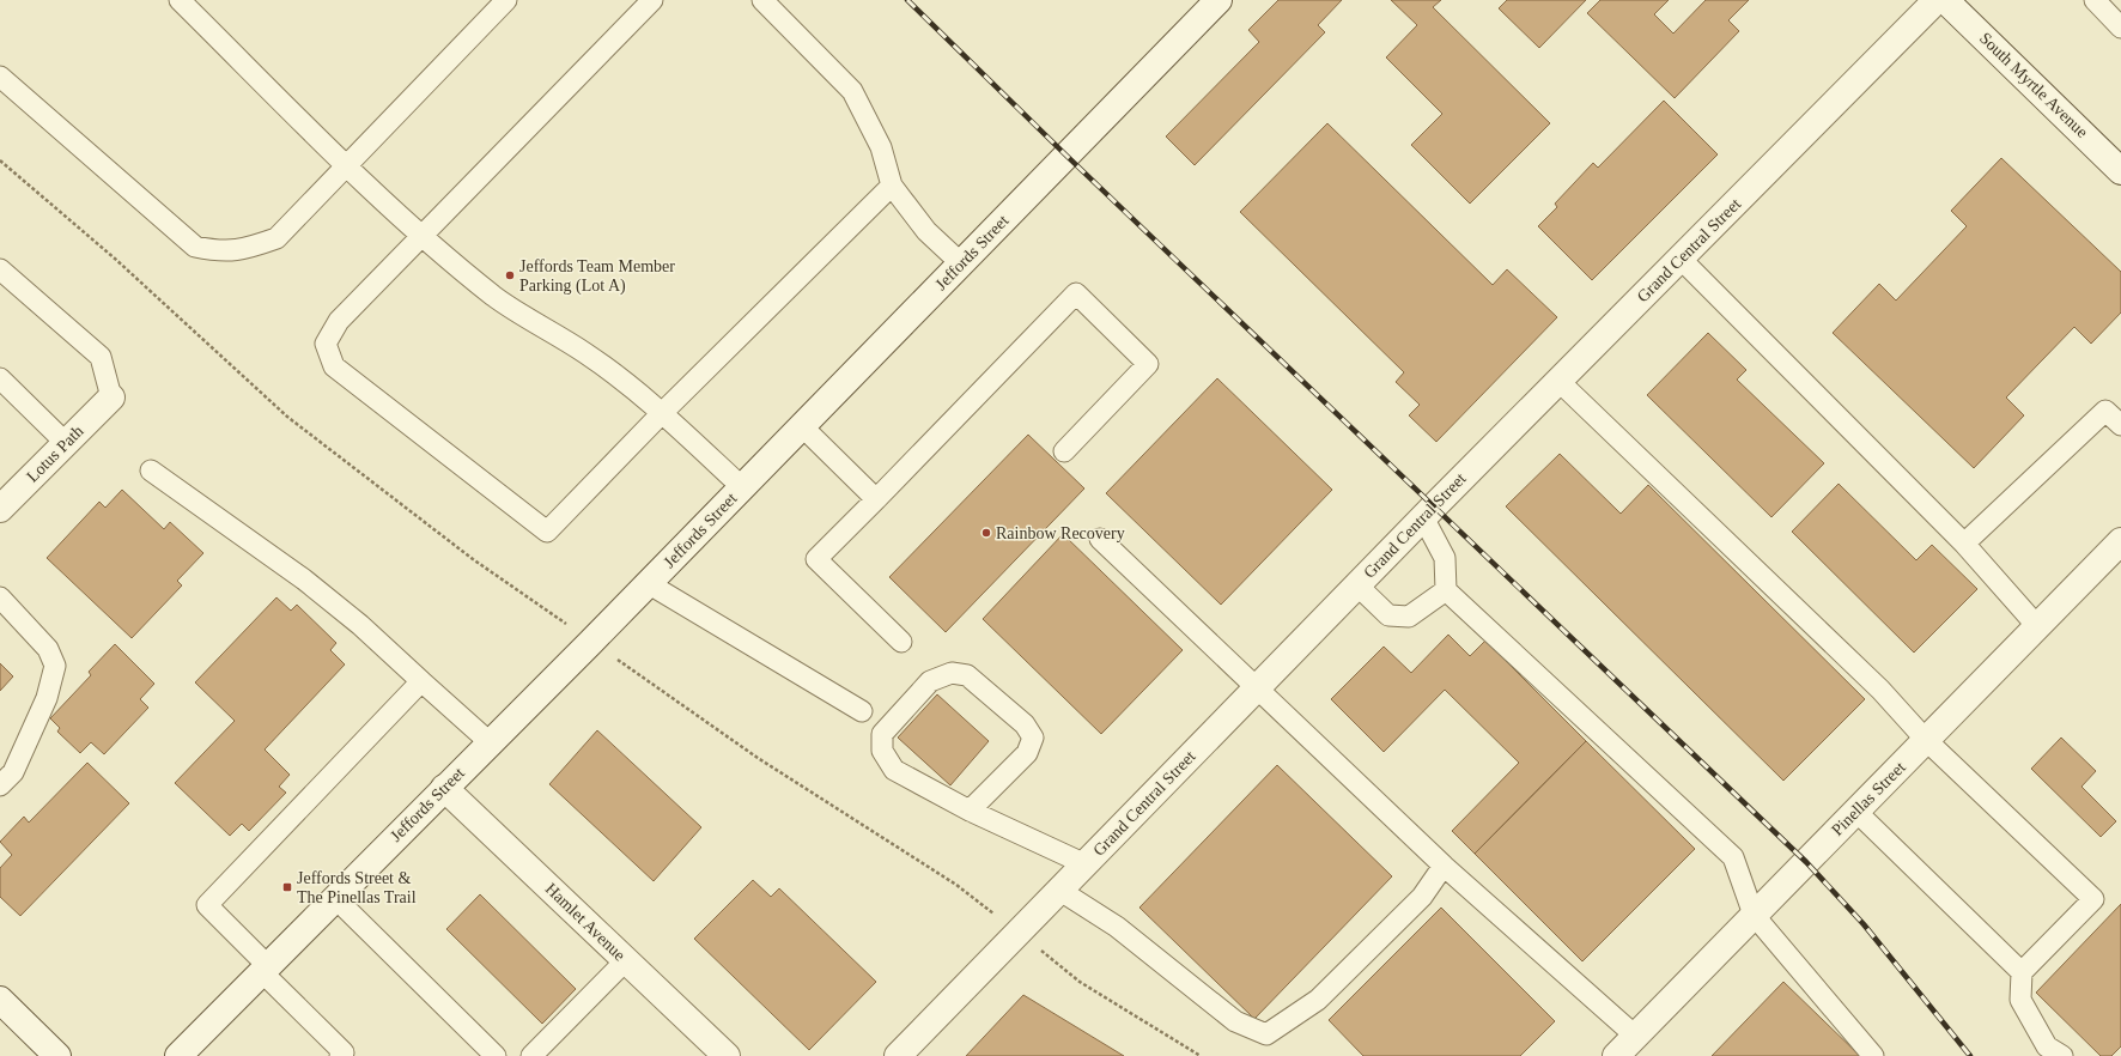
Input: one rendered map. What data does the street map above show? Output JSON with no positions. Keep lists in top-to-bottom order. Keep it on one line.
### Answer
{"streets":{"street":["South Myrtle Avenue","Grand Central Street","Jeffords Street","Lotus Path","Pinellas Street","Hamlet Avenue"]},"crossings":[["Jeffords Street","Hamlet Avenue"]],"places":{"other":["Jeffords Team Member Parking (Lot A)","Rainbow Recovery"],"transit":["Jeffords Street & The Pinellas Trail"]}}
